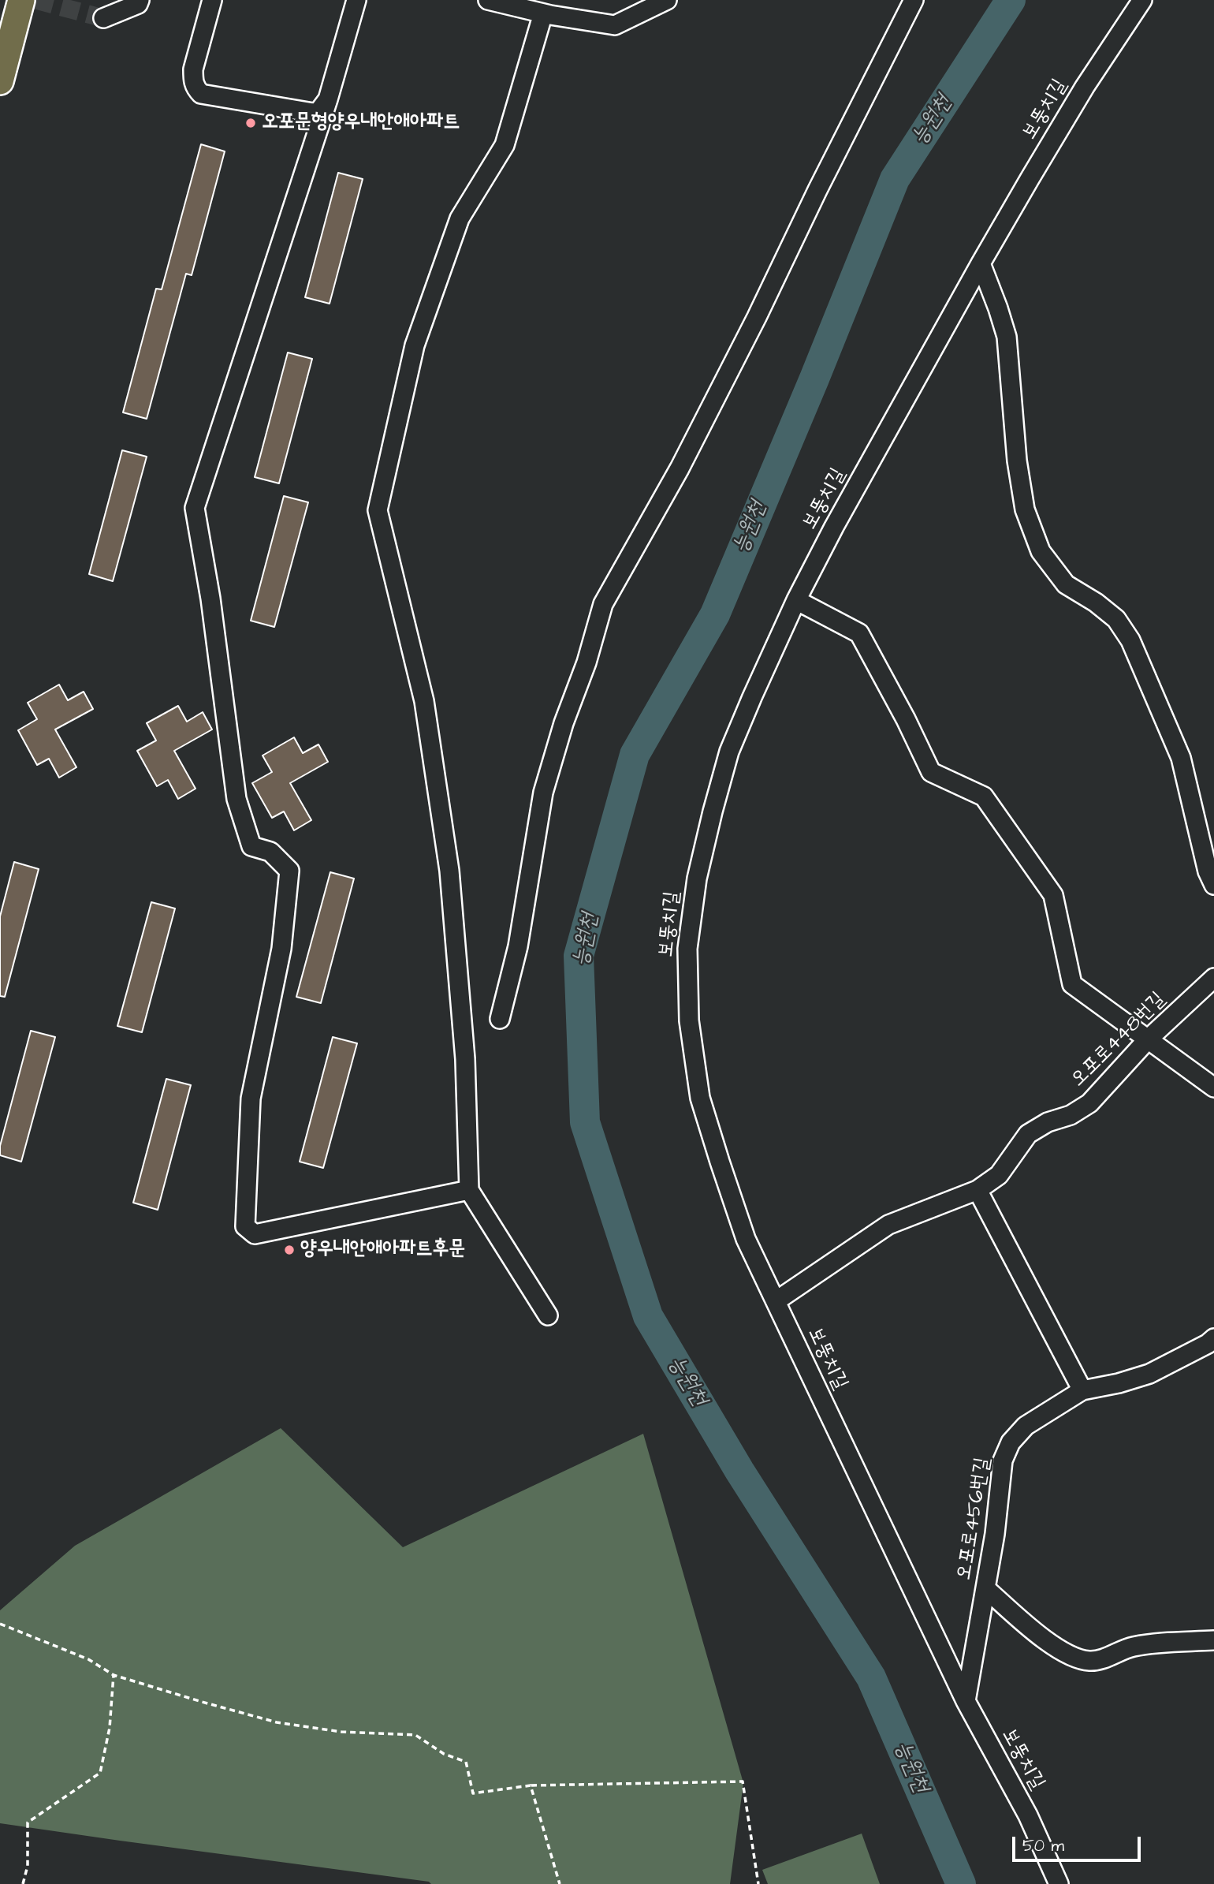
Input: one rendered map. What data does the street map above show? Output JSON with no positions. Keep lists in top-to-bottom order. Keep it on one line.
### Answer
{"streets":{"street":["보뚱치길","오포로448번길","오포로456번길"]},"crossings":[["보뚱치길","오포로448번길"],["보뚱치길","오포로456번길"]],"water":["능원천"],"places":["오포문형양우내안애아파트","양우내안애아파트후문"],"scale_bar":"50 m"}
